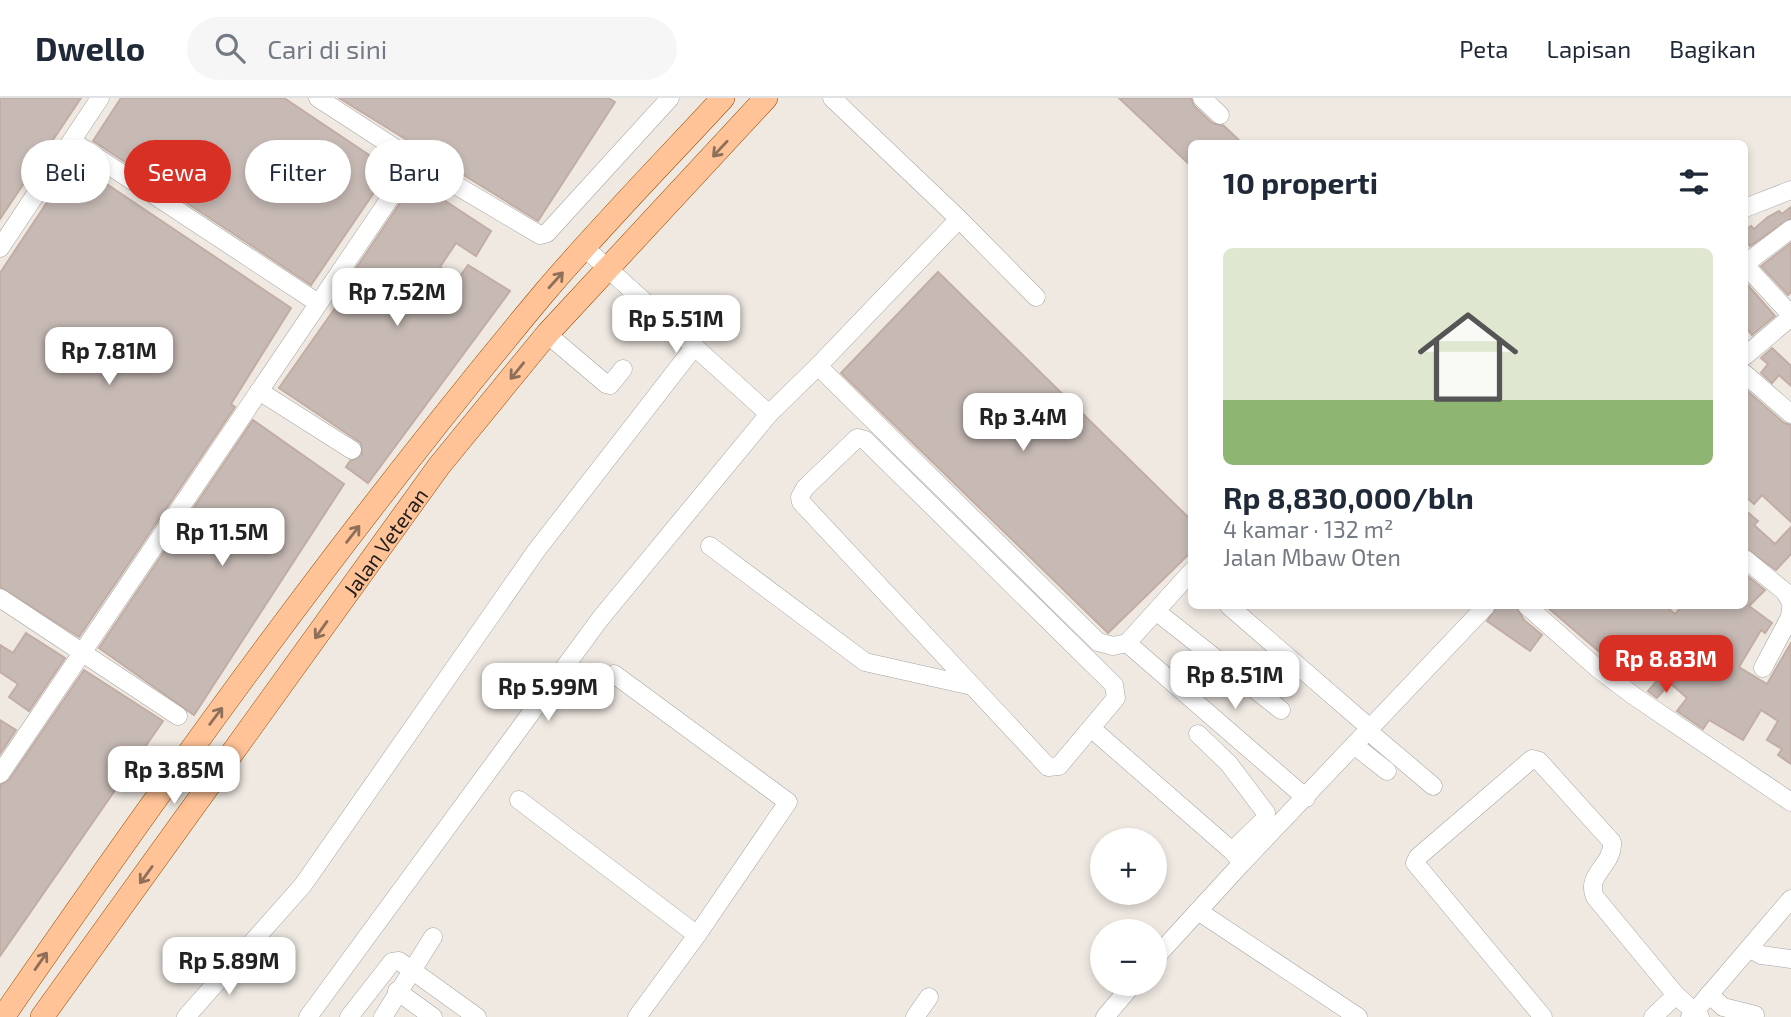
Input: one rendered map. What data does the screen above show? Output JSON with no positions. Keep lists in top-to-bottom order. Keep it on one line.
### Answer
{"streets":{"main road":["Jalan Veteran"]},"page":{"header":"Dwello","search":"Cari di sini","nav":["Peta","Lapisan","Bagikan"],"chip":["Beli","Sewa","Filter","Baru"],"heading":"10 properti","list":[{"name":"Rp 8,830,000/bln","note":"4 kamar · 132 m² · Jalan Mbaw Oten"}],"price":["Rp 7.52M","Rp 5.51M","Rp 7.81M","Rp 3.4M","Rp 11.5M","Rp 8.83M","Rp 8.51M","Rp 5.99M","Rp 3.85M","Rp 5.89M"],"map_buttons":["+","−"]}}
